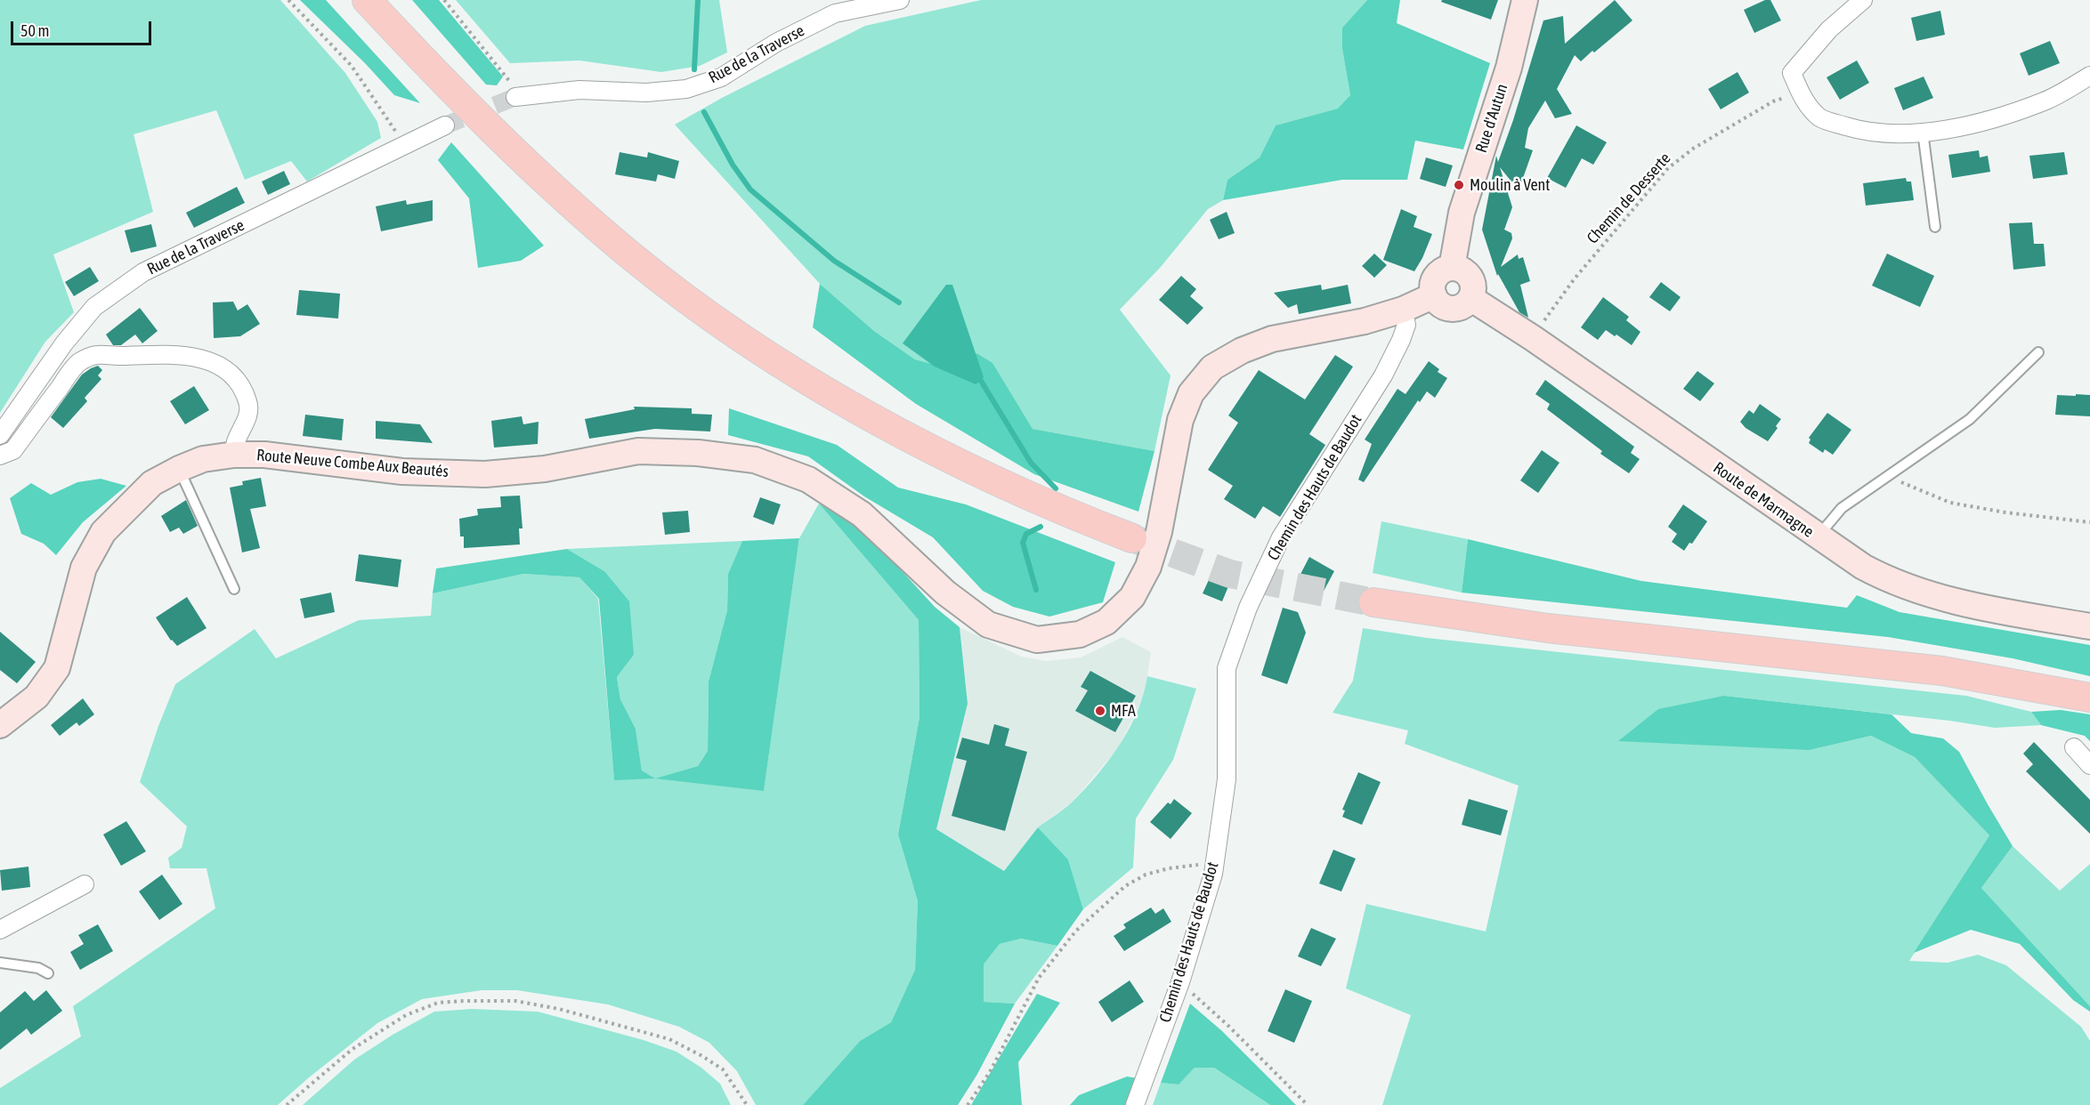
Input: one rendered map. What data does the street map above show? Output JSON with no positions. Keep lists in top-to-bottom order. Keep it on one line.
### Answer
{"streets":{"main road":["Rue d'Autun","Route Neuve Combe Aux Beautés","Route de Marmagne"],"street":["Rue de la Traverse","Chemin des Hauts de Baudot"],"path":["Chemin de Desserte"]},"crossings":[["Rue d'Autun","Route Neuve Combe Aux Beautés"],["Rue d'Autun","Route de Marmagne"],["Chemin de Desserte","Route de Marmagne"],["Route Neuve Combe Aux Beautés","Chemin des Hauts de Baudot"],["Route Neuve Combe Aux Beautés","Route de Marmagne"]],"places":["Moulin à Vent","MFA"],"scale_bar":"50 m"}
